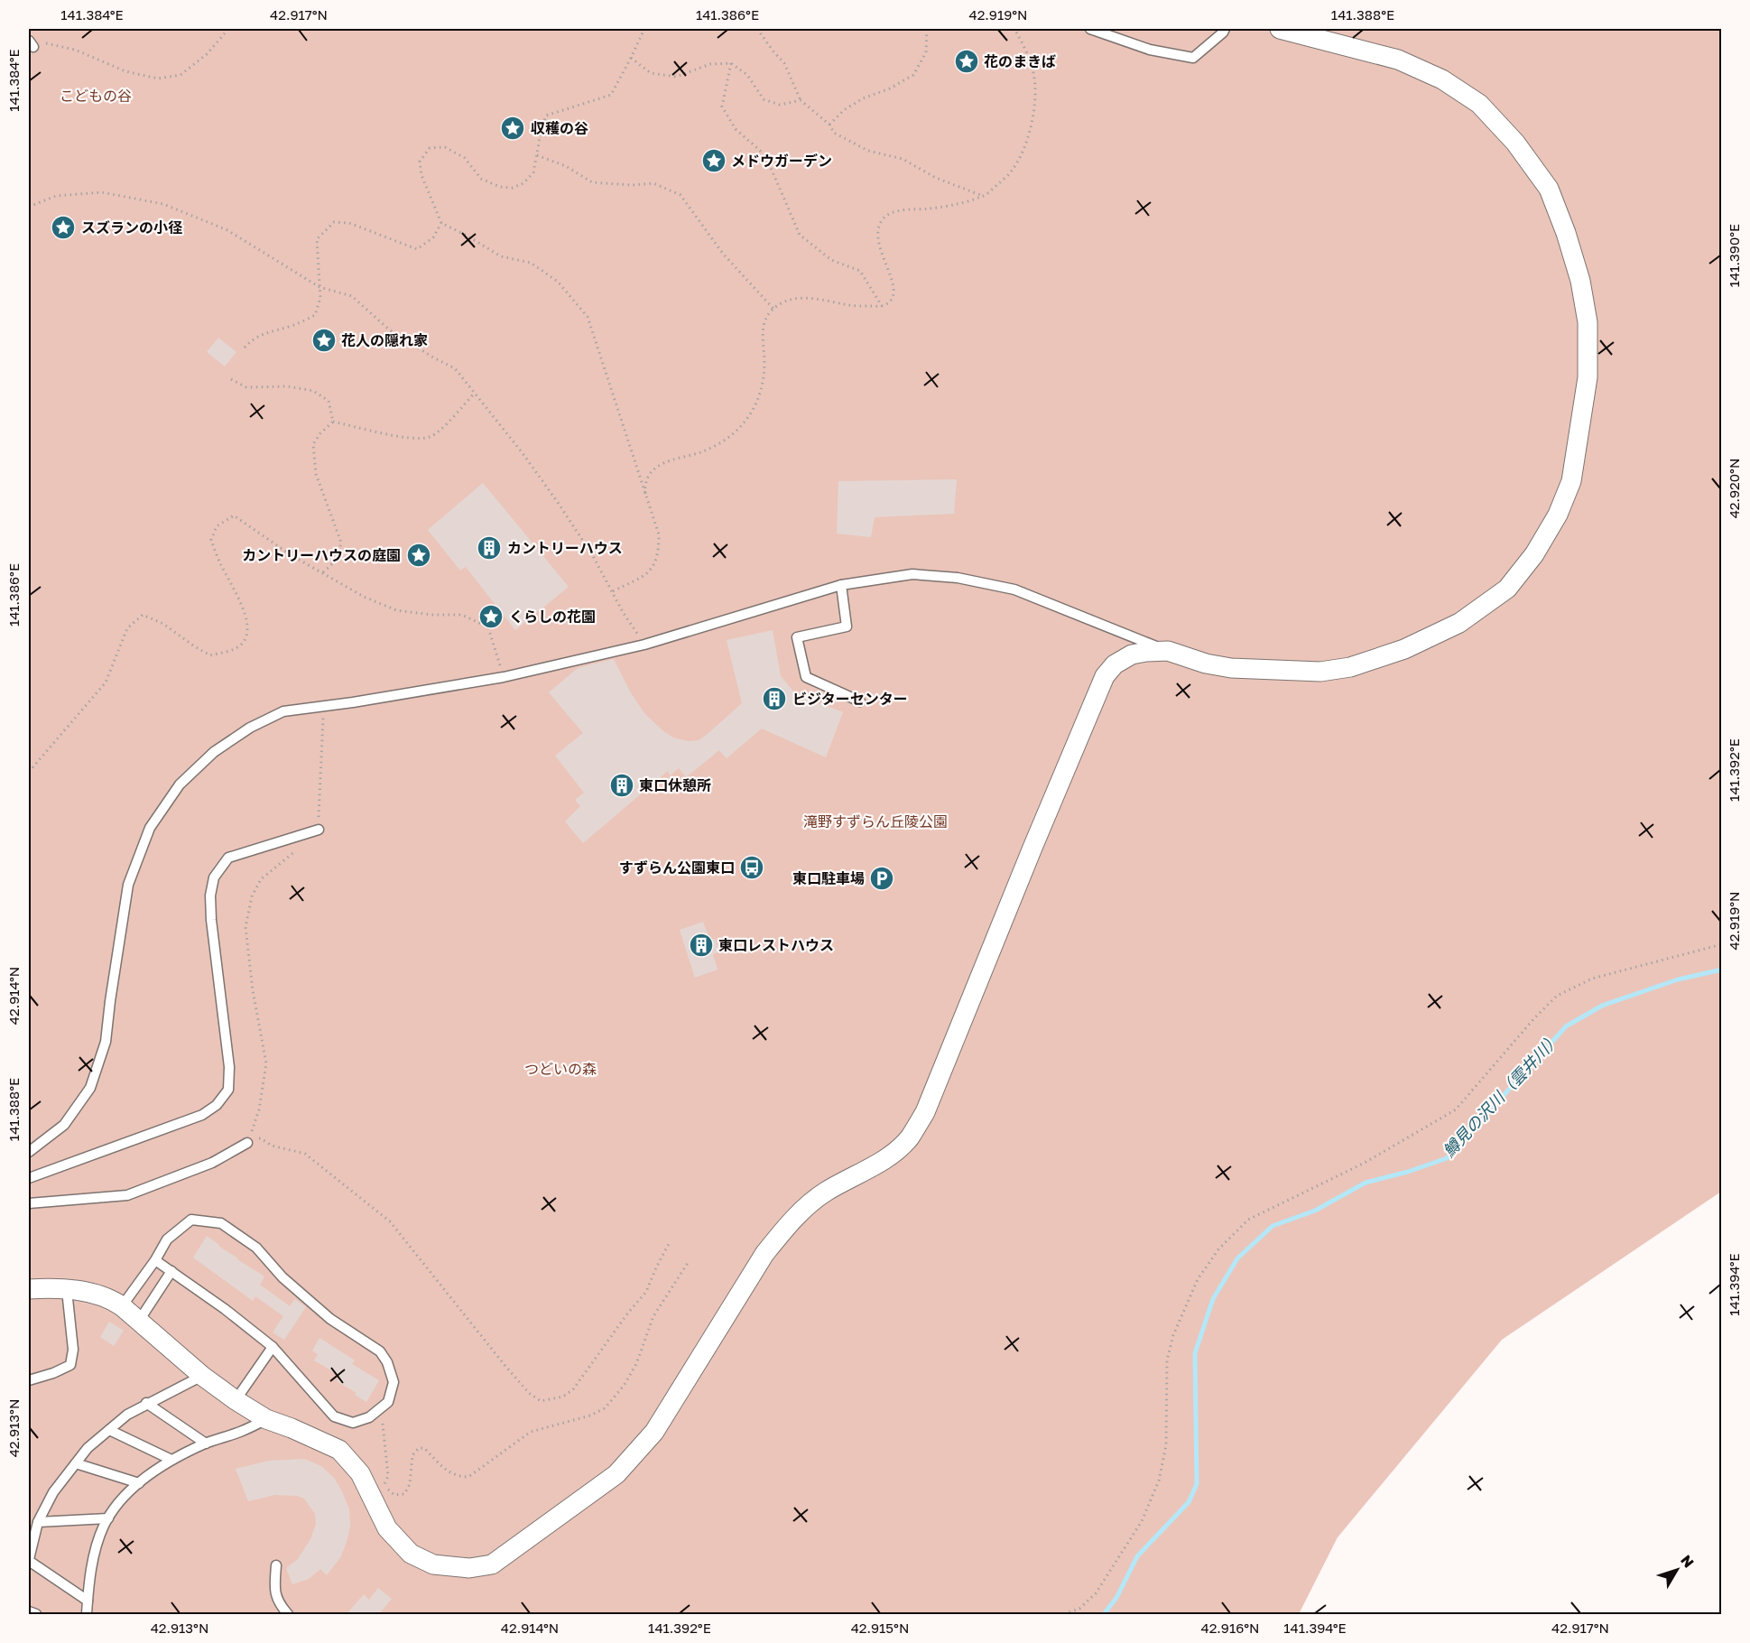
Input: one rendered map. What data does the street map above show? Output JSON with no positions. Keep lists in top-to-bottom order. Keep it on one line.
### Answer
{"water":["鱒見の沢川（雲井川）"],"parks":["こどもの谷","滝野すずらん丘陵公園","つどいの森"],"places":{"place":["花のまきば","収穫の谷","メドウガーデン","スズランの小径","花人の隠れ家","カントリーハウスの庭園","くらしの花園"],"building":["カントリーハウス","ビジターセンター","東口休憩所","東口レストハウス"],"bus stop":["すずらん公園東口"],"parking":["東口駐車場"]},"north":"top right","coordinates":["141.384°E","42.917°N","141.386°E","42.919°N","141.388°E","141.390°E","42.920°N","141.392°E","42.914°N","141.394°E","42.913°N","42.915°N","42.916°N"]}
